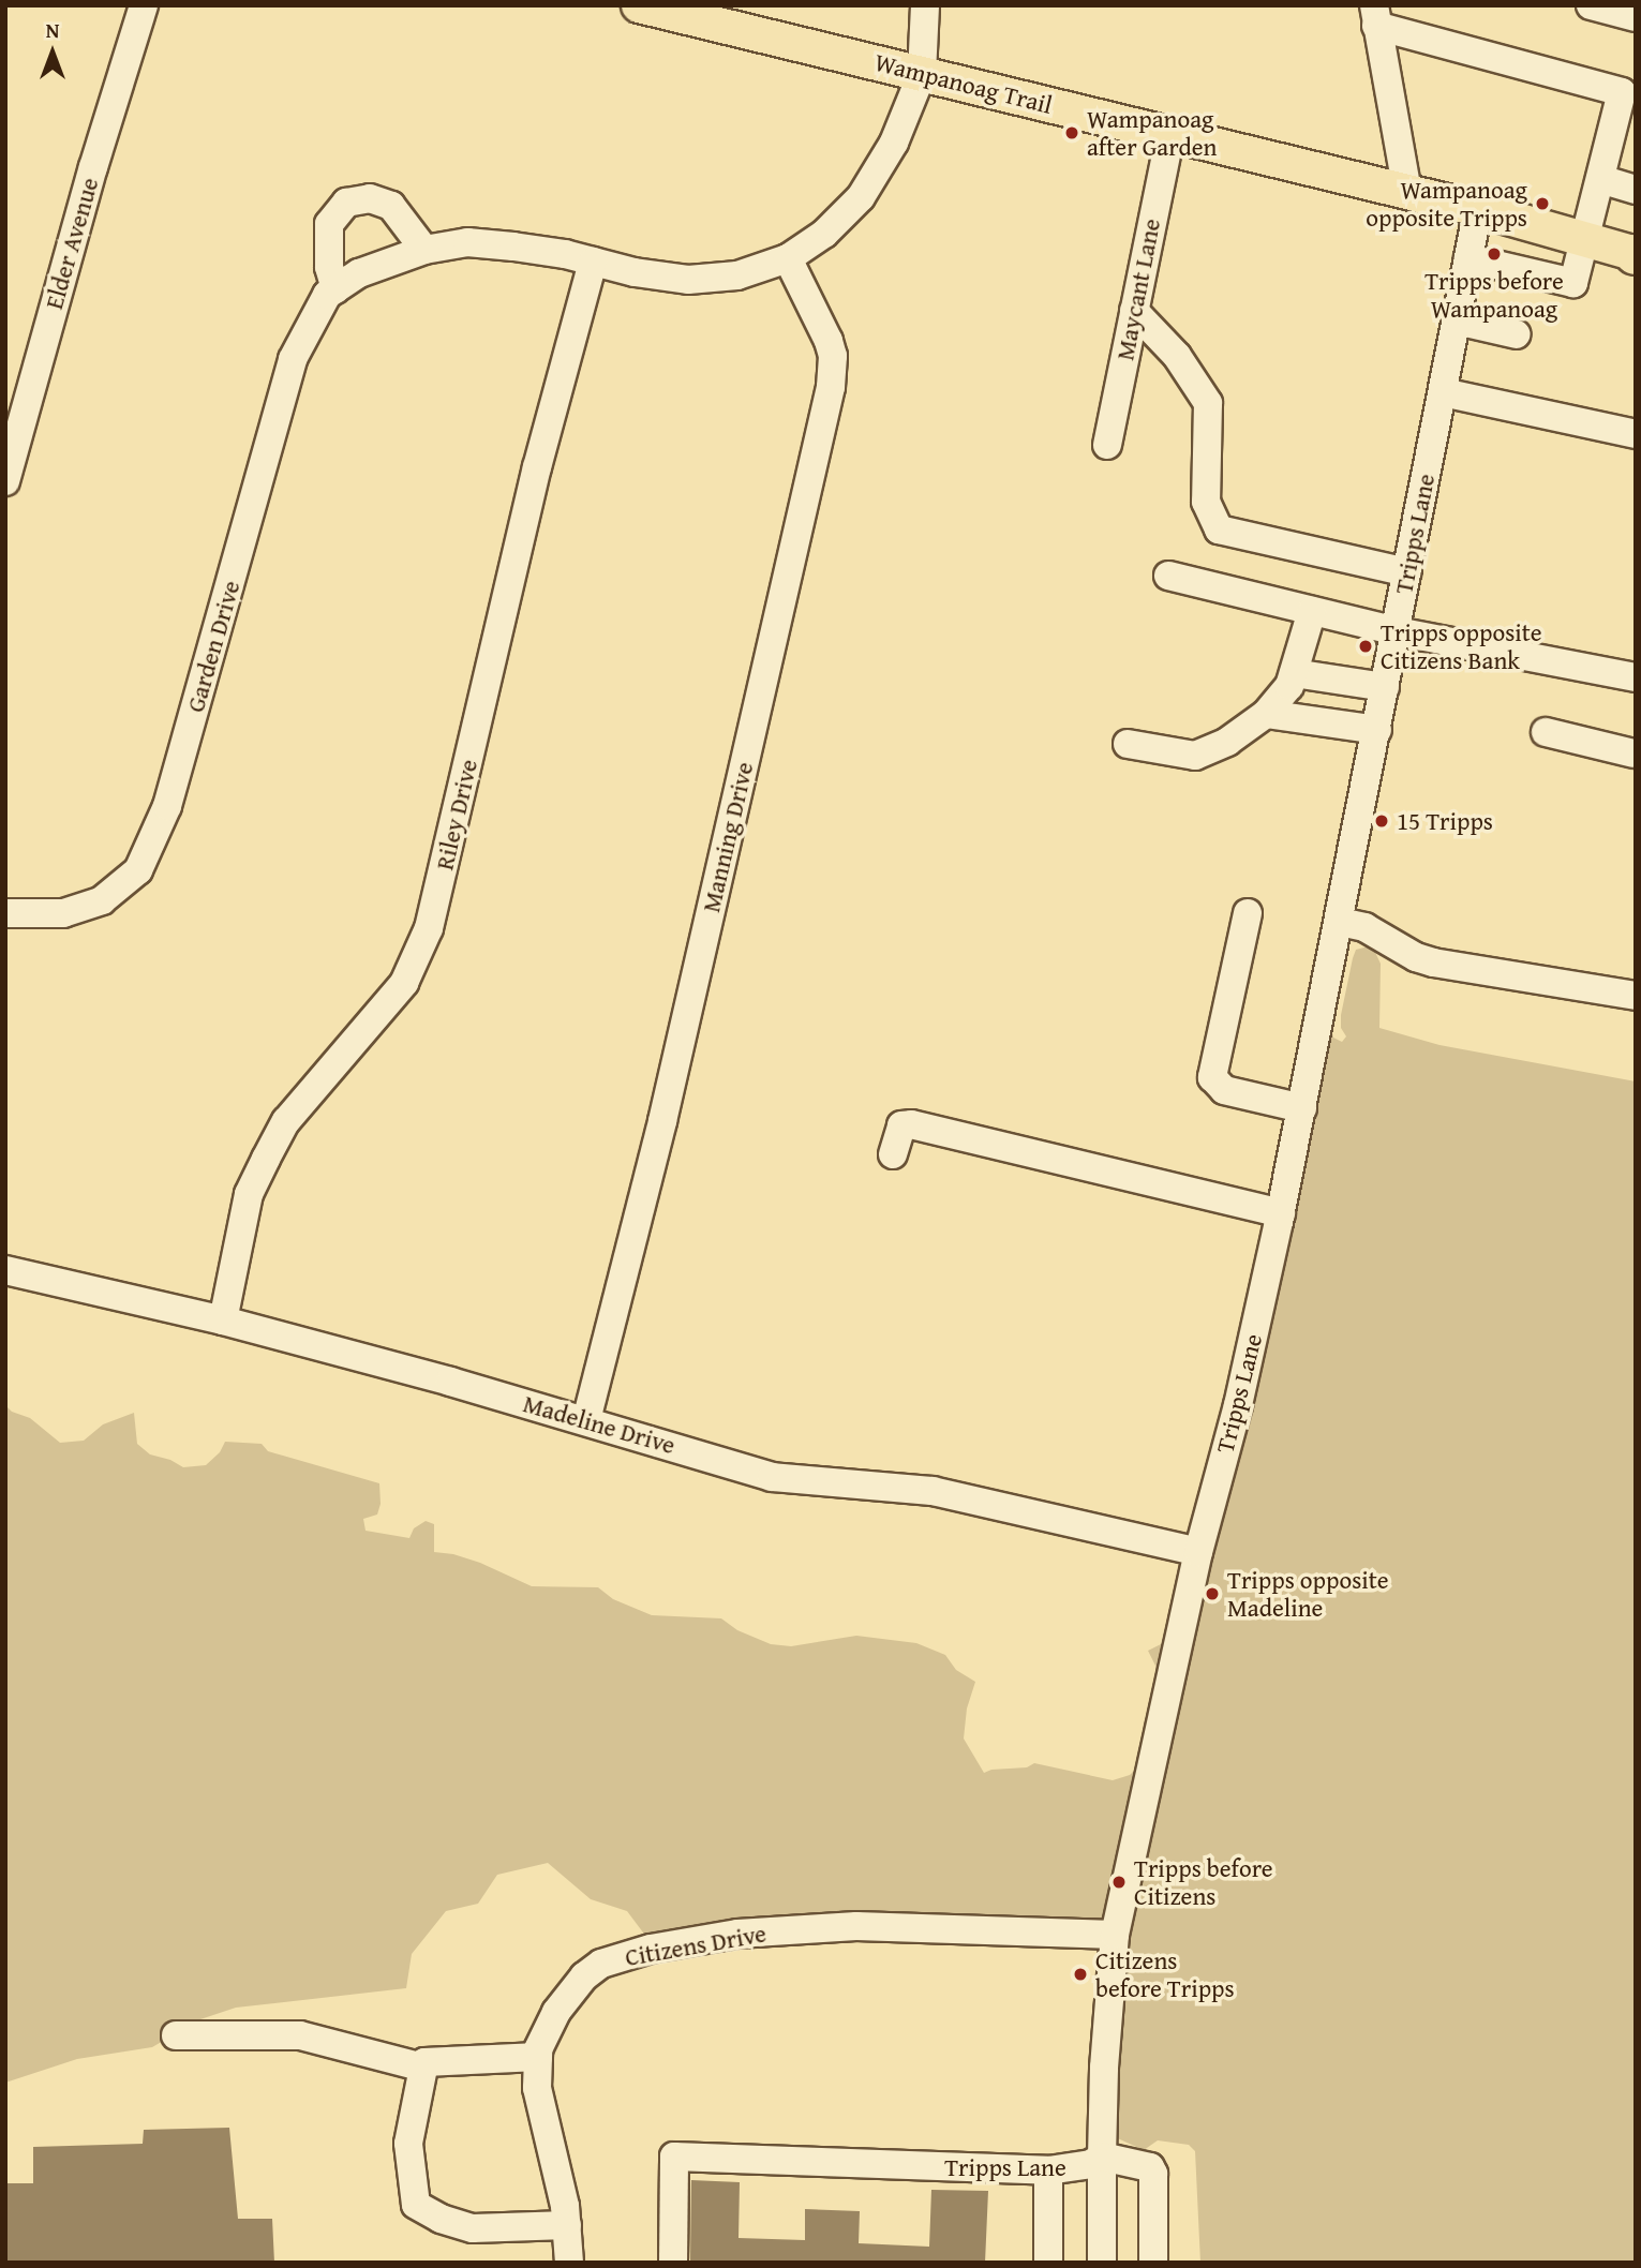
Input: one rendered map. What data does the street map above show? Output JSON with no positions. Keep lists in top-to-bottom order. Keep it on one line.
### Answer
{"streets":{"main road":["Wampanoag Trail"],"street":["Elder Avenue","Maycant Lane","Tripps Lane","Garden Drive","Riley Drive","Manning Drive","Madeline Drive","Citizens Drive"]},"crossings":[["Wampanoag Trail","Maycant Lane"],["Wampanoag Trail","Tripps Lane"],["Wampanoag Trail","Garden Drive"],["Tripps Lane","Madeline Drive"],["Tripps Lane","Citizens Drive"],["Garden Drive","Riley Drive"],["Garden Drive","Manning Drive"],["Riley Drive","Madeline Drive"],["Manning Drive","Madeline Drive"]],"places":["Wampanoag after Garden","Wampanoag opposite Tripps","Tripps before Wampanoag","Tripps opposite Citizens Bank","15 Tripps","Tripps opposite Madeline","Tripps before Citizens","Citizens before Tripps"],"north":"top"}
